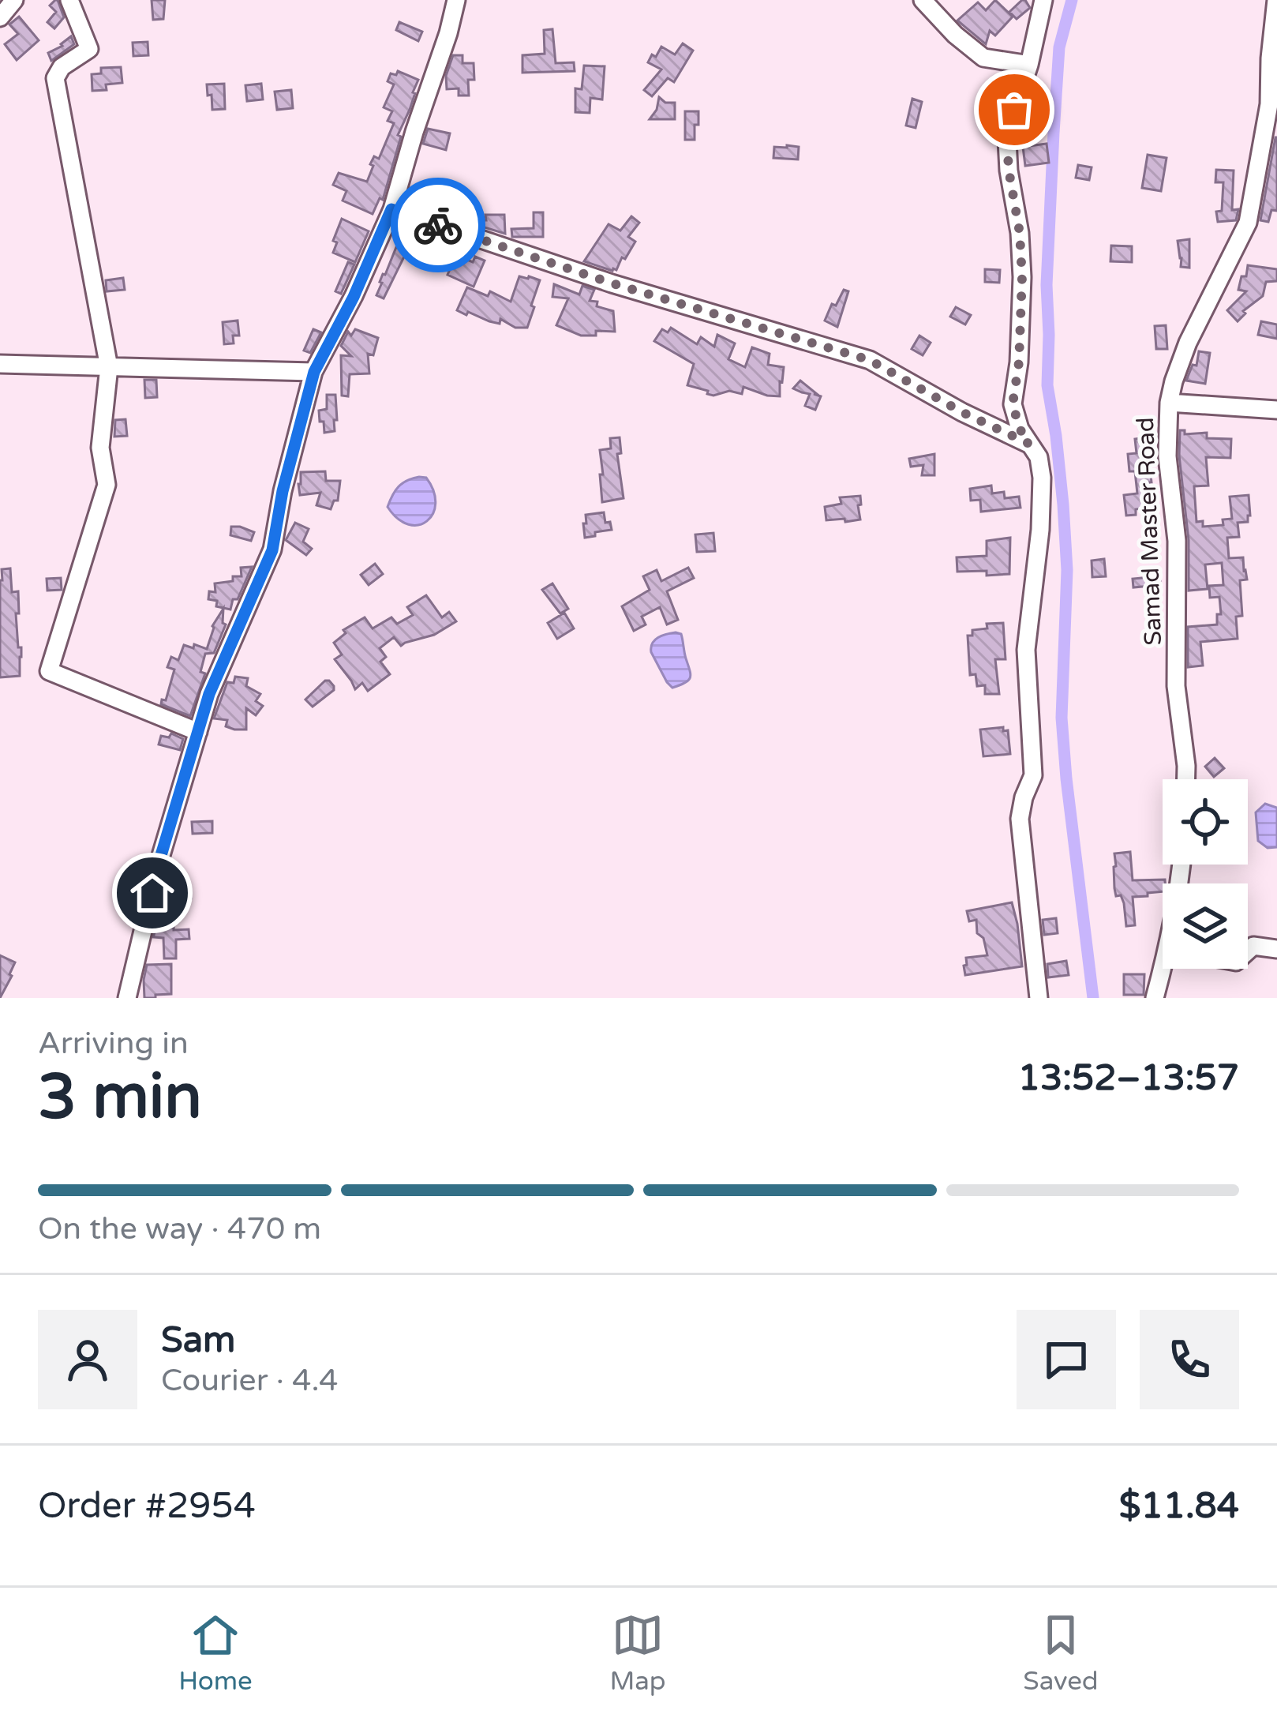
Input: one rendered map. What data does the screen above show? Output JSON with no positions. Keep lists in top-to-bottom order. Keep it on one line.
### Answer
{"streets":{"street":["Samad Master Road"]},"page":{"heading":["3 min","Arriving in","13:52–13:57"],"panel":["Sam","Courier · 4.4","Order #2954","$11.84"],"bar":"On the way · 470 m","tabs":["Home","Map","Saved"]}}
